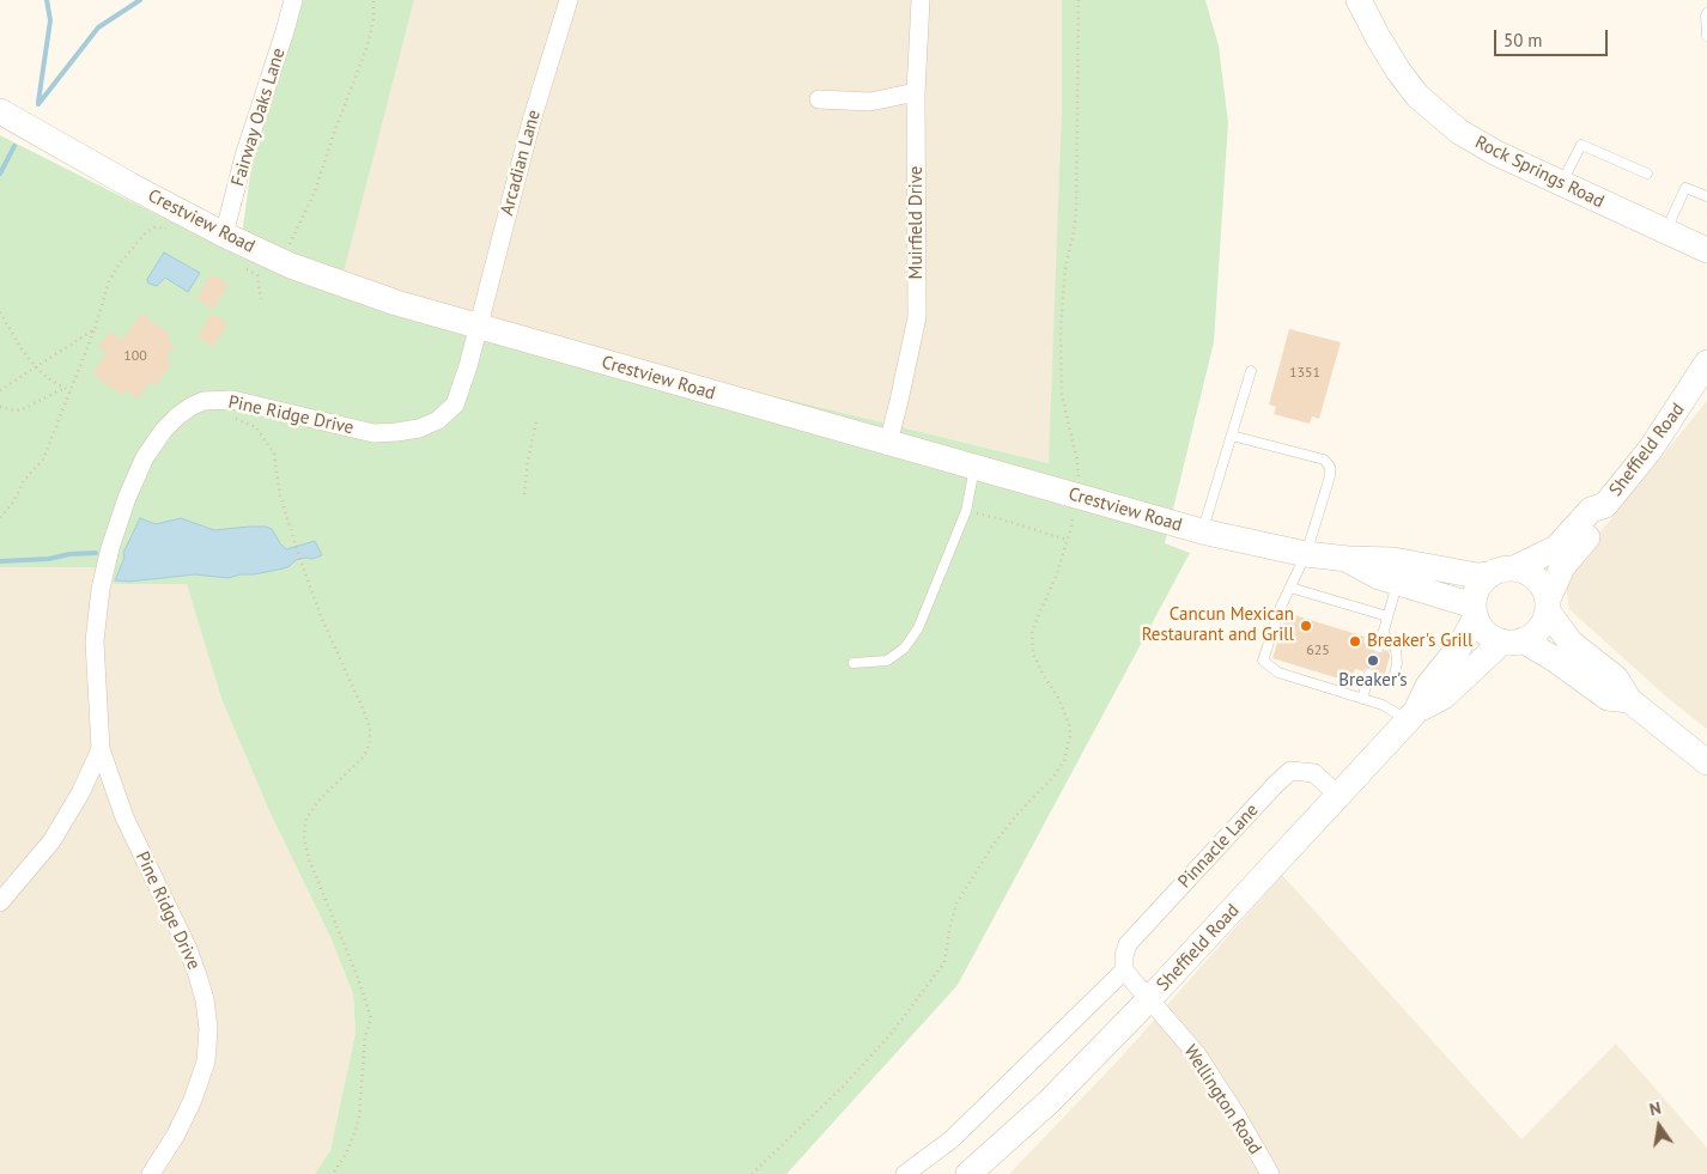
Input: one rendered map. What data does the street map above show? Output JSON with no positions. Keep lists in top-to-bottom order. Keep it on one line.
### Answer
{"streets":{"street":["Fairway Oaks Lane","Arcadian Lane","Rock Springs Road","Crestview Road","Muirfield Drive","Pine Ridge Drive","Sheffield Road","Pinnacle Lane","Wellington Road"]},"crossings":[["Fairway Oaks Lane","Crestview Road"],["Arcadian Lane","Crestview Road"],["Arcadian Lane","Pine Ridge Drive"],["Crestview Road","Muirfield Drive"],["Crestview Road","Pine Ridge Drive"],["Crestview Road","Sheffield Road"],["Sheffield Road","Pinnacle Lane"],["Sheffield Road","Wellington Road"]],"places":["Cancun Mexican Restaurant and Grill","Breaker's Grill","Breaker's"],"house_numbers":["100","1351","625"],"scale_bar":"50 m","north":"top"}
